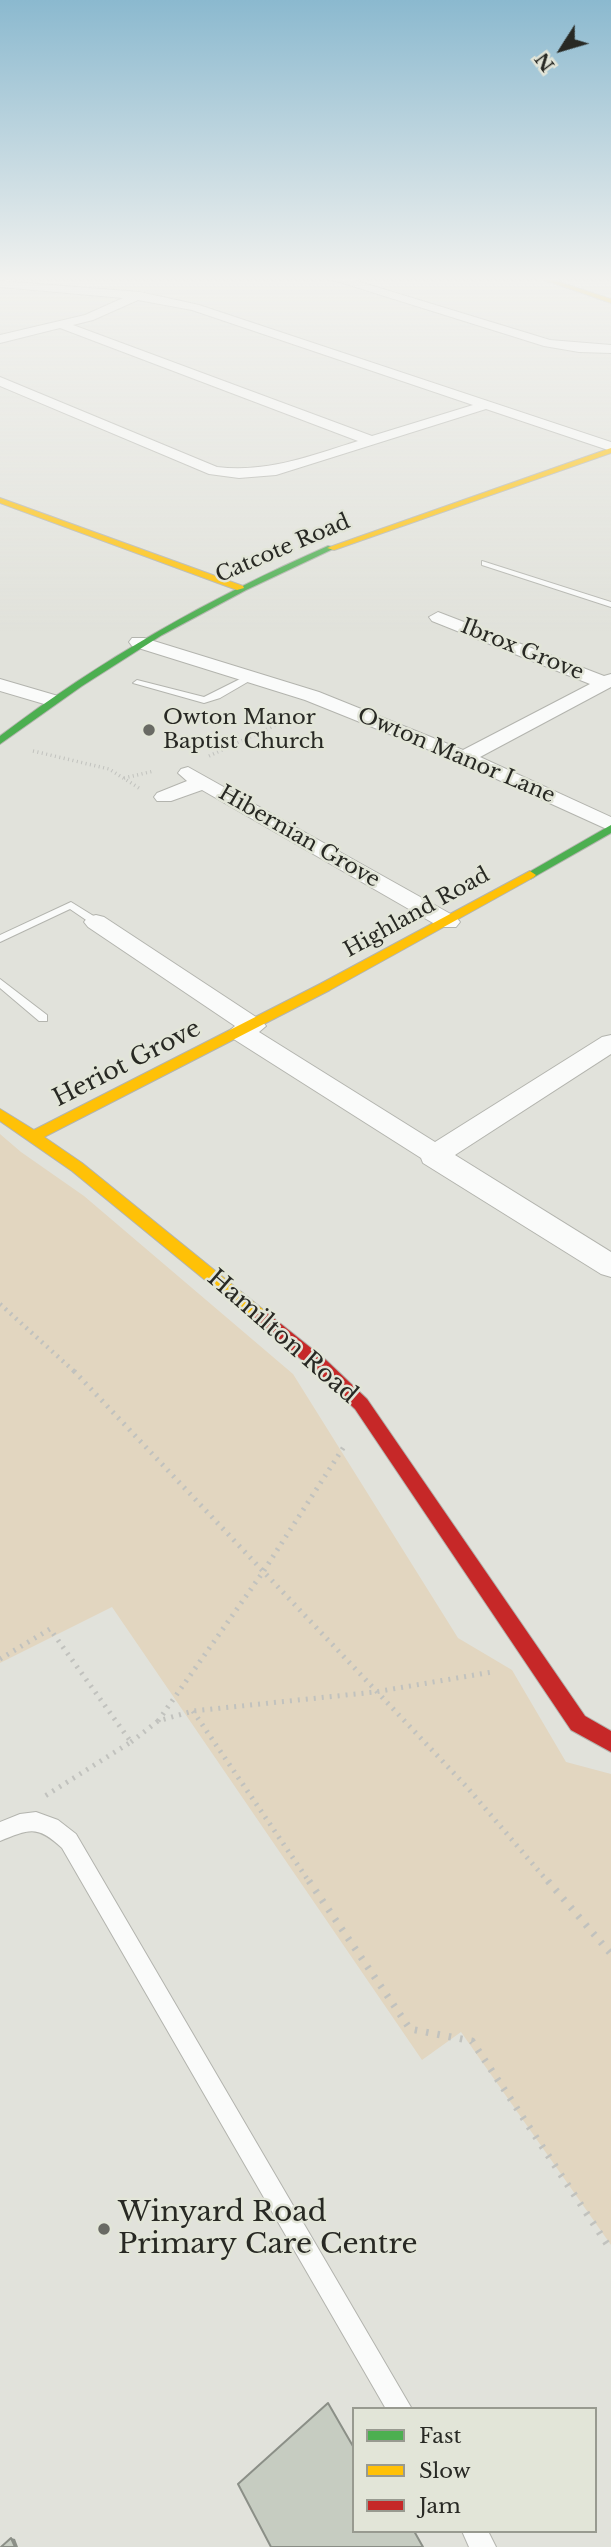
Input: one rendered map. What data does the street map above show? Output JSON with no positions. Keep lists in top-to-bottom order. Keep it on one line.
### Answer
{"streets":{"street":["Catcote Road","Ibrox Grove","Owton Manor Lane","Hibernian Grove","Highland Road","Heriot Grove","Hamilton Road"]},"crossings":[["Catcote Road","Owton Manor Lane"],["Owton Manor Lane","Highland Road"],["Hibernian Grove","Highland Road"],["Highland Road","Heriot Grove"],["Heriot Grove","Hamilton Road"]],"places":["Owton Manor Baptist Church","Winyard Road Primary Care Centre"],"legend":["Fast","Slow","Jam"],"north":"bottom left"}
